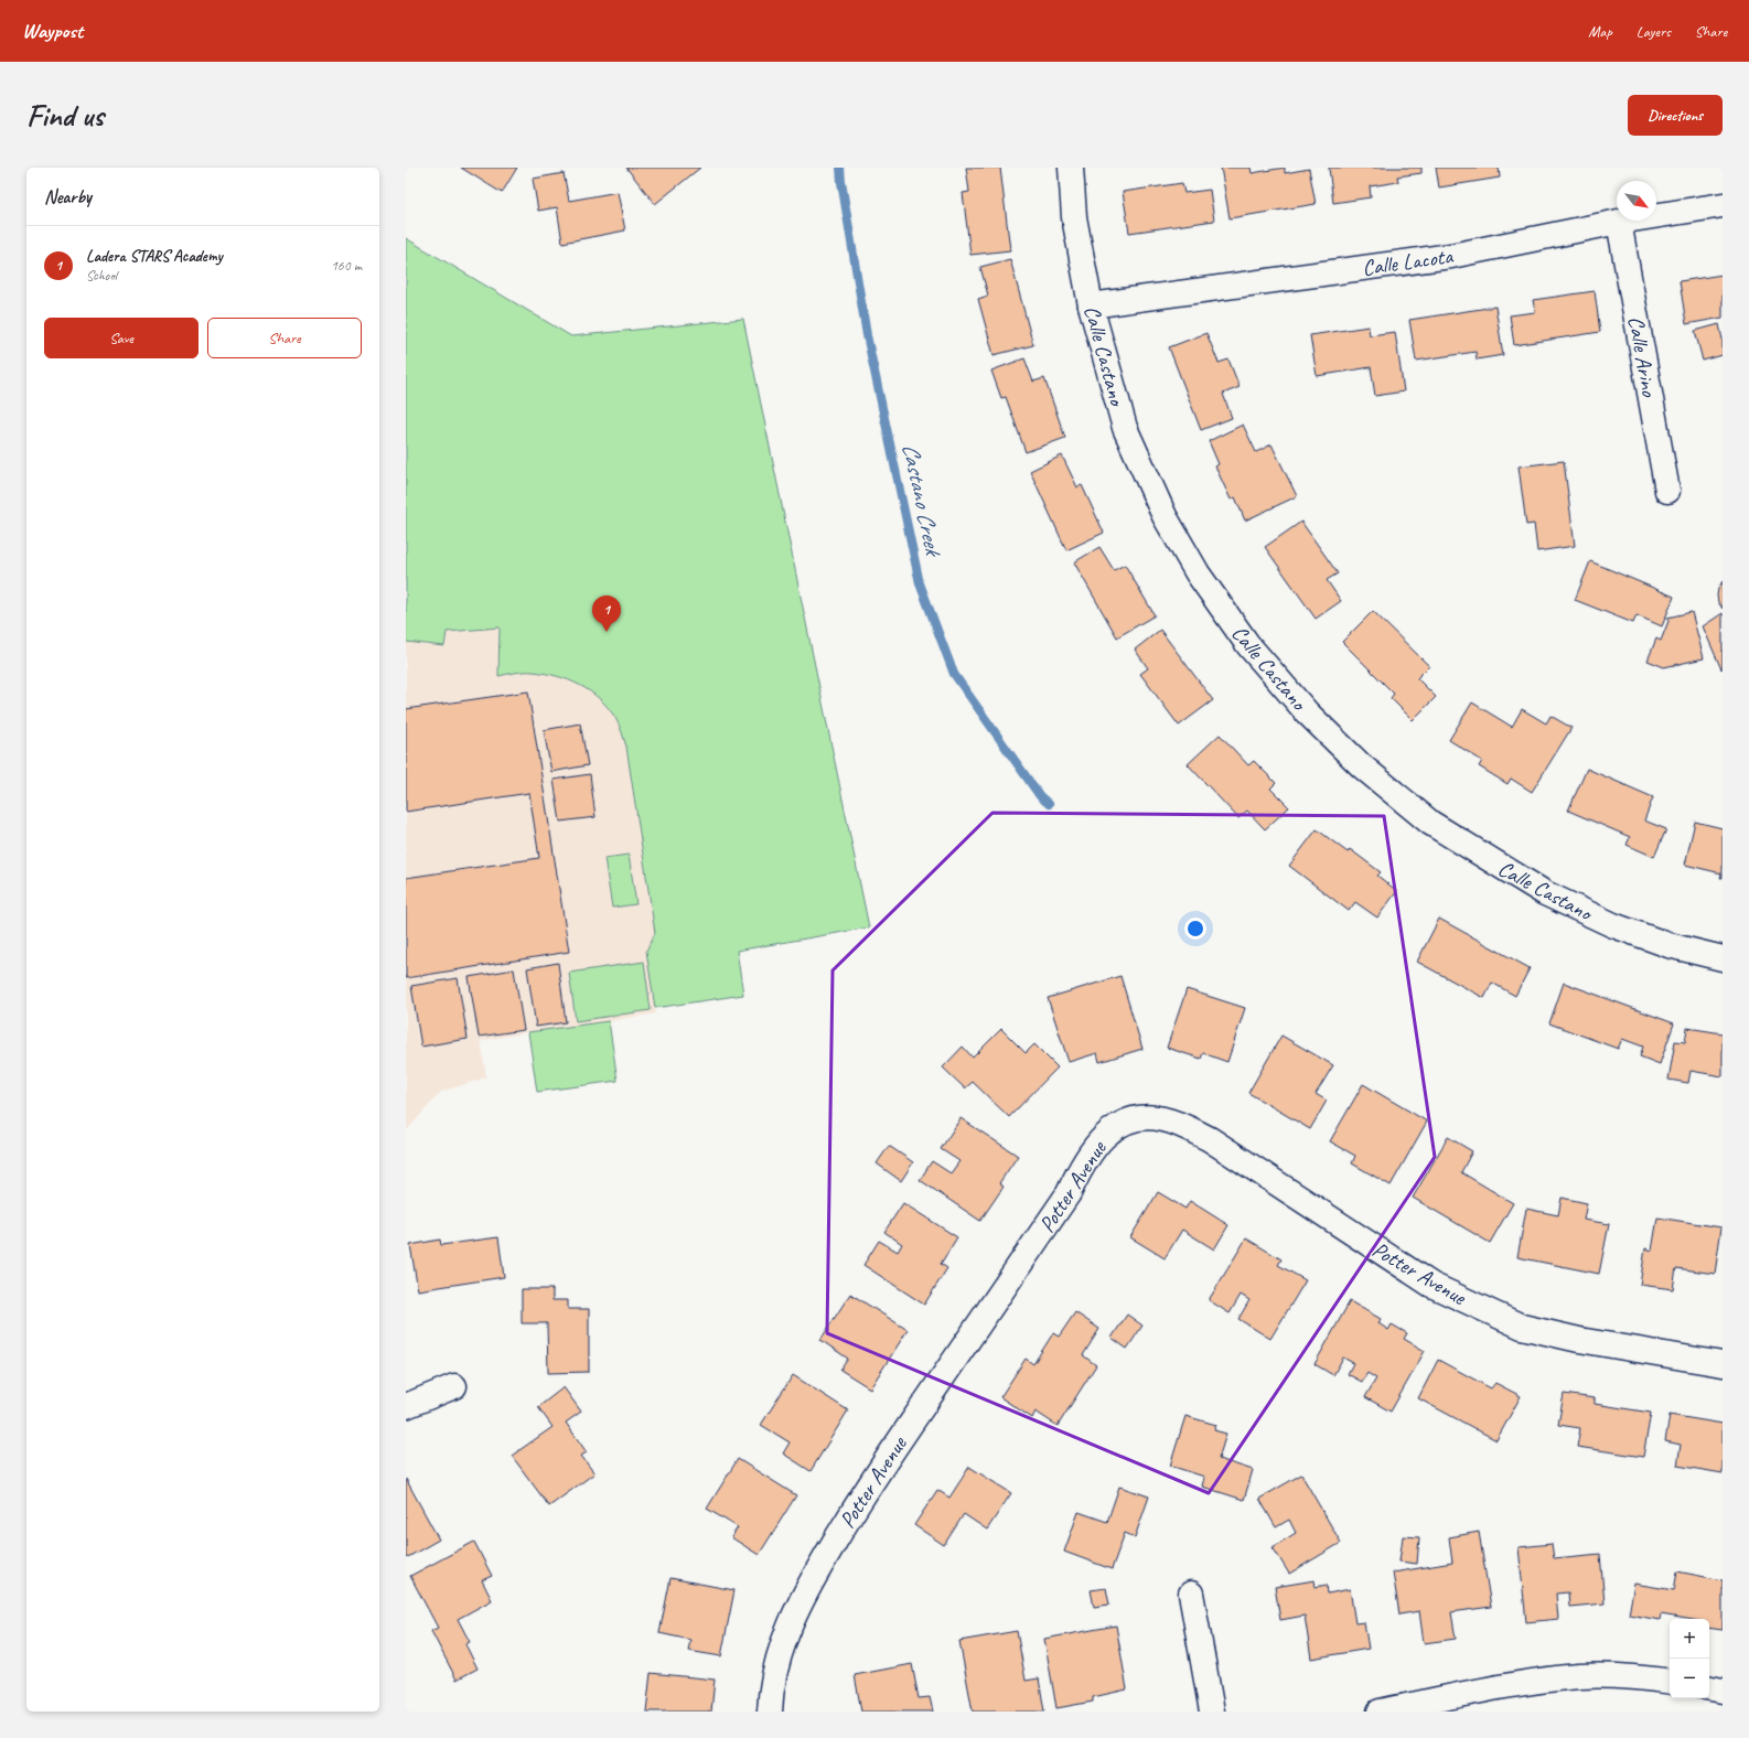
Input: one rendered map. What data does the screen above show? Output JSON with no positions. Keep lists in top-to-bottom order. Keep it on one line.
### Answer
{"streets":{"street":["Calle Lacota","Calle Castano","Calle Arino","Potter Avenue"]},"crossings":[["Calle Lacota","Calle Castano"],["Calle Lacota","Calle Arino"]],"water":["Castano Creek"],"north":"bottom right","page":{"header":"Waypost","nav":["Map","Layers","Share"],"buttons":["Directions",["Save","Share"]],"title":"Find us","heading":"Nearby","list":[{"mark":"1","name":"Ladera STARS Academy","note":"School","value":"160 m"}],"pins":"1","map_buttons":["+","−"]}}
